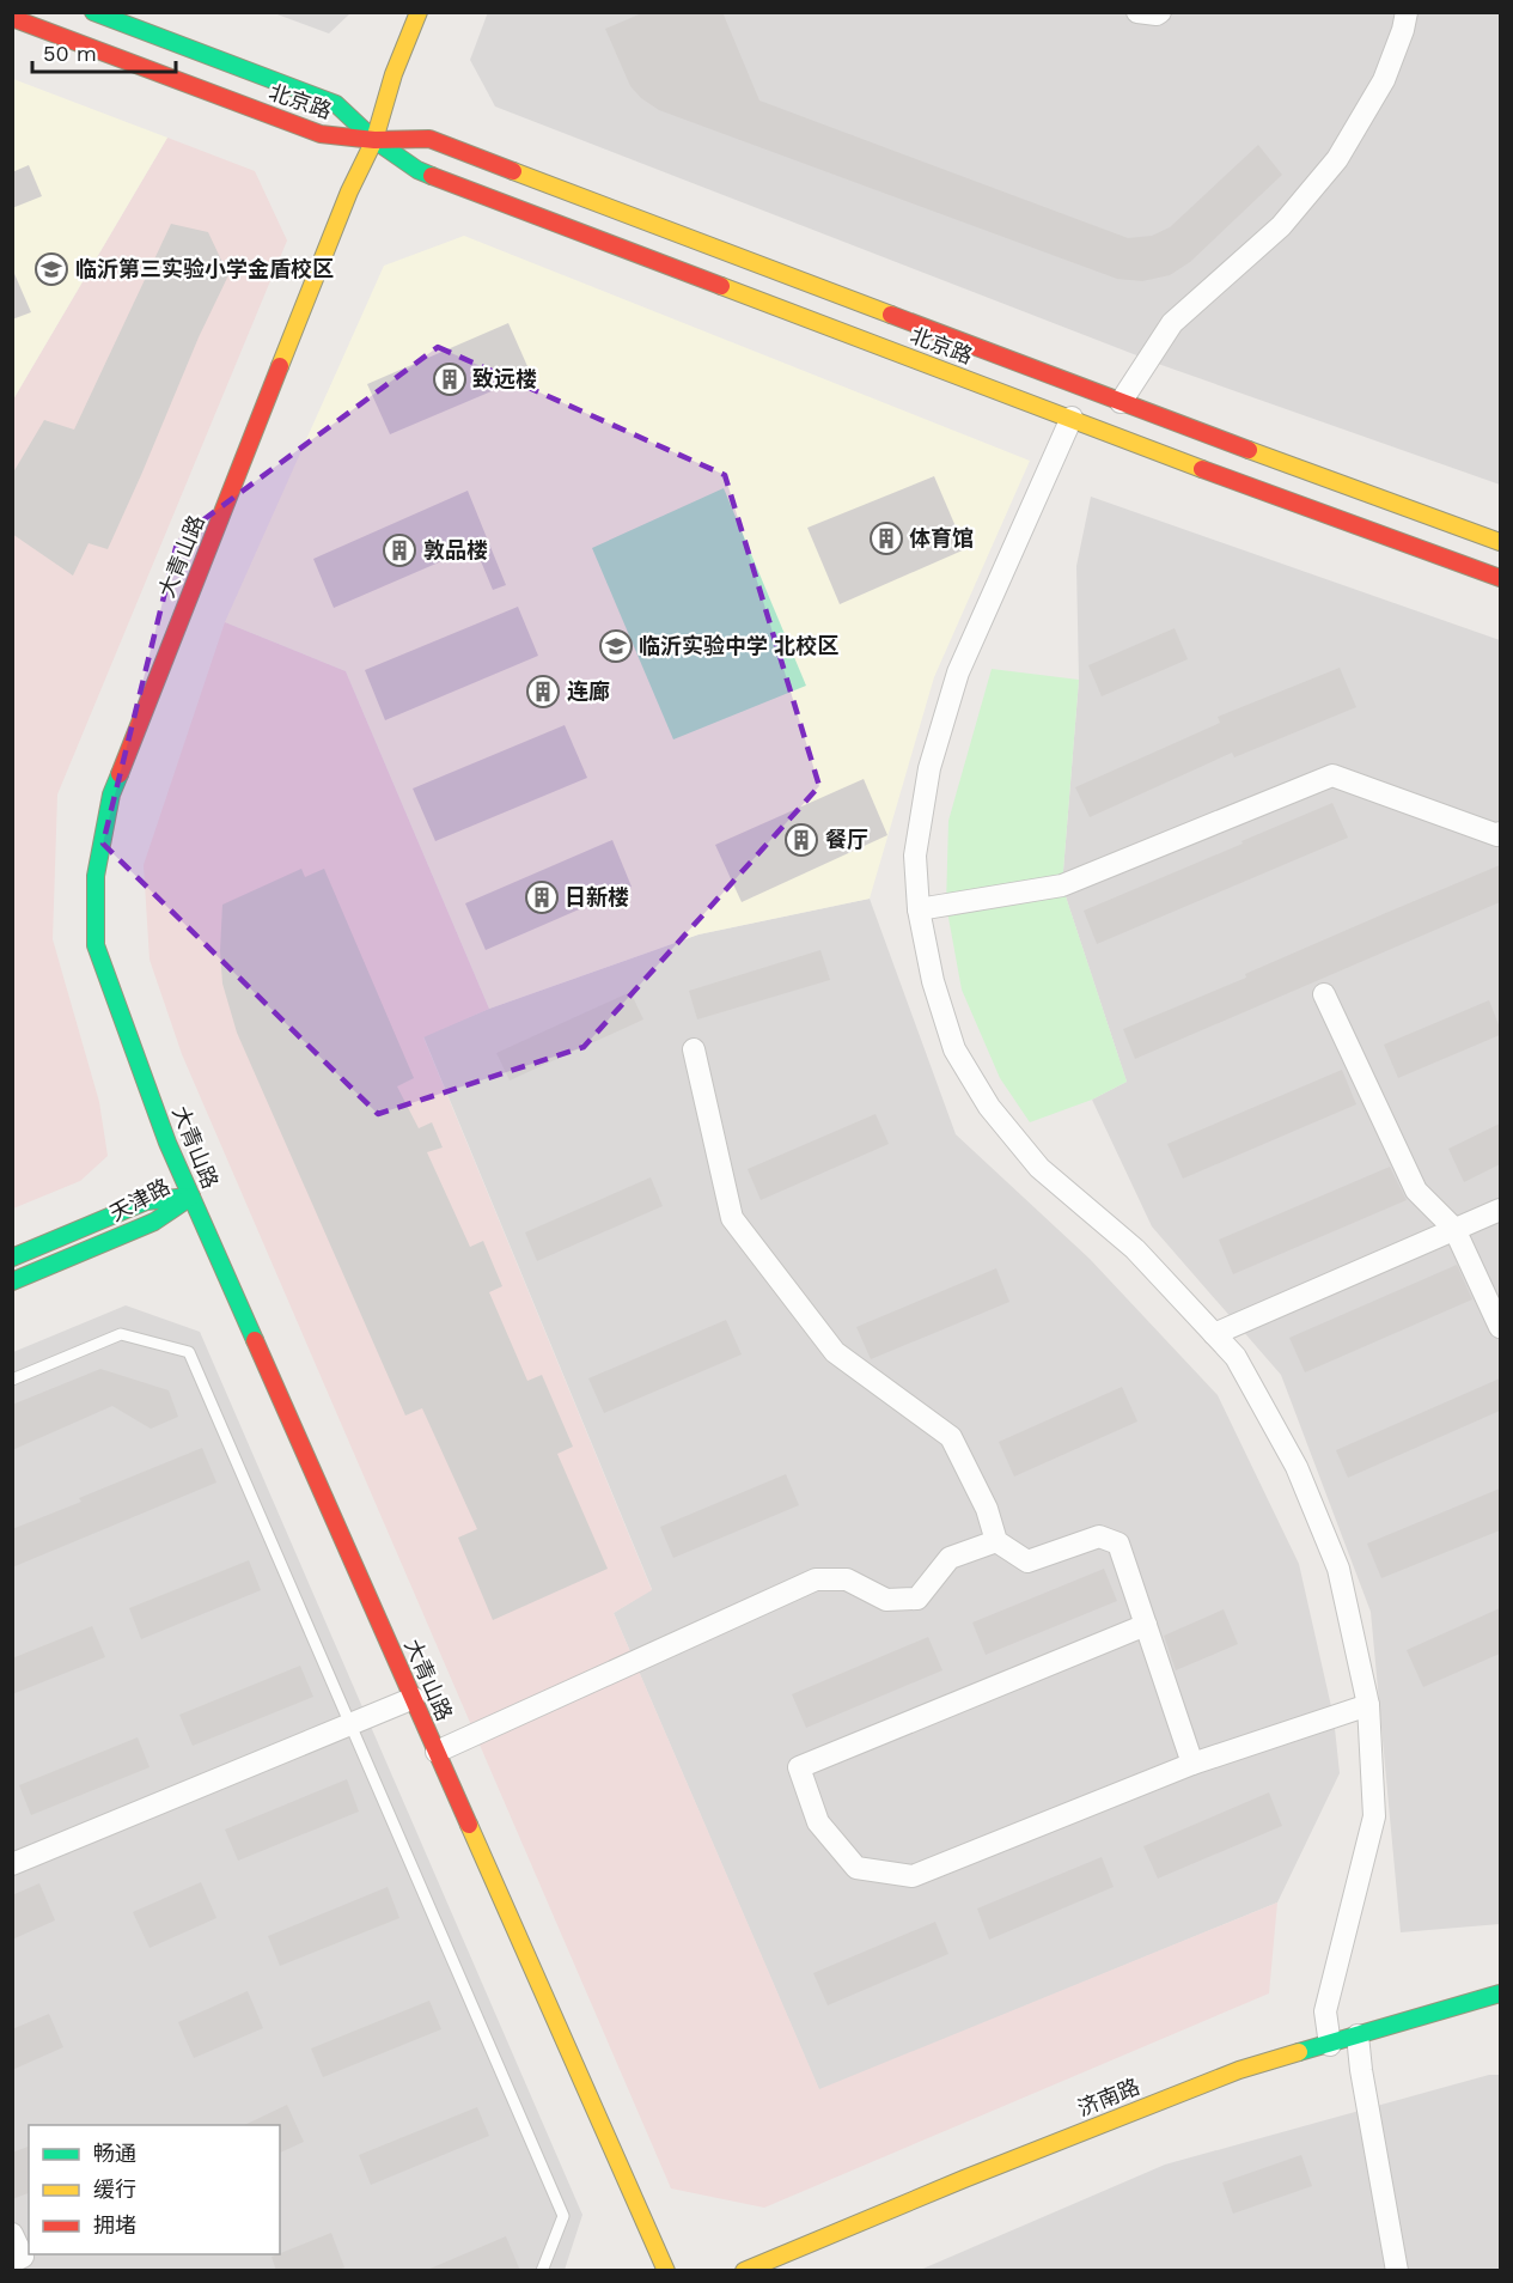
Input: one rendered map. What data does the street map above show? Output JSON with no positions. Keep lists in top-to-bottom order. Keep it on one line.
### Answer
{"streets":{"main road":["北京路","大青山路","天津路","济南路"]},"crossings":[["北京路","大青山路"],["大青山路","天津路"]],"places":{"school or university":["临沂第三实验小学金盾校区","临沂实验中学 北校区"],"building":["致远楼","体育馆","敦品楼","连廊","餐厅","日新楼"]},"legend":["畅通","缓行","拥堵"],"scale_bar":"50 m"}
